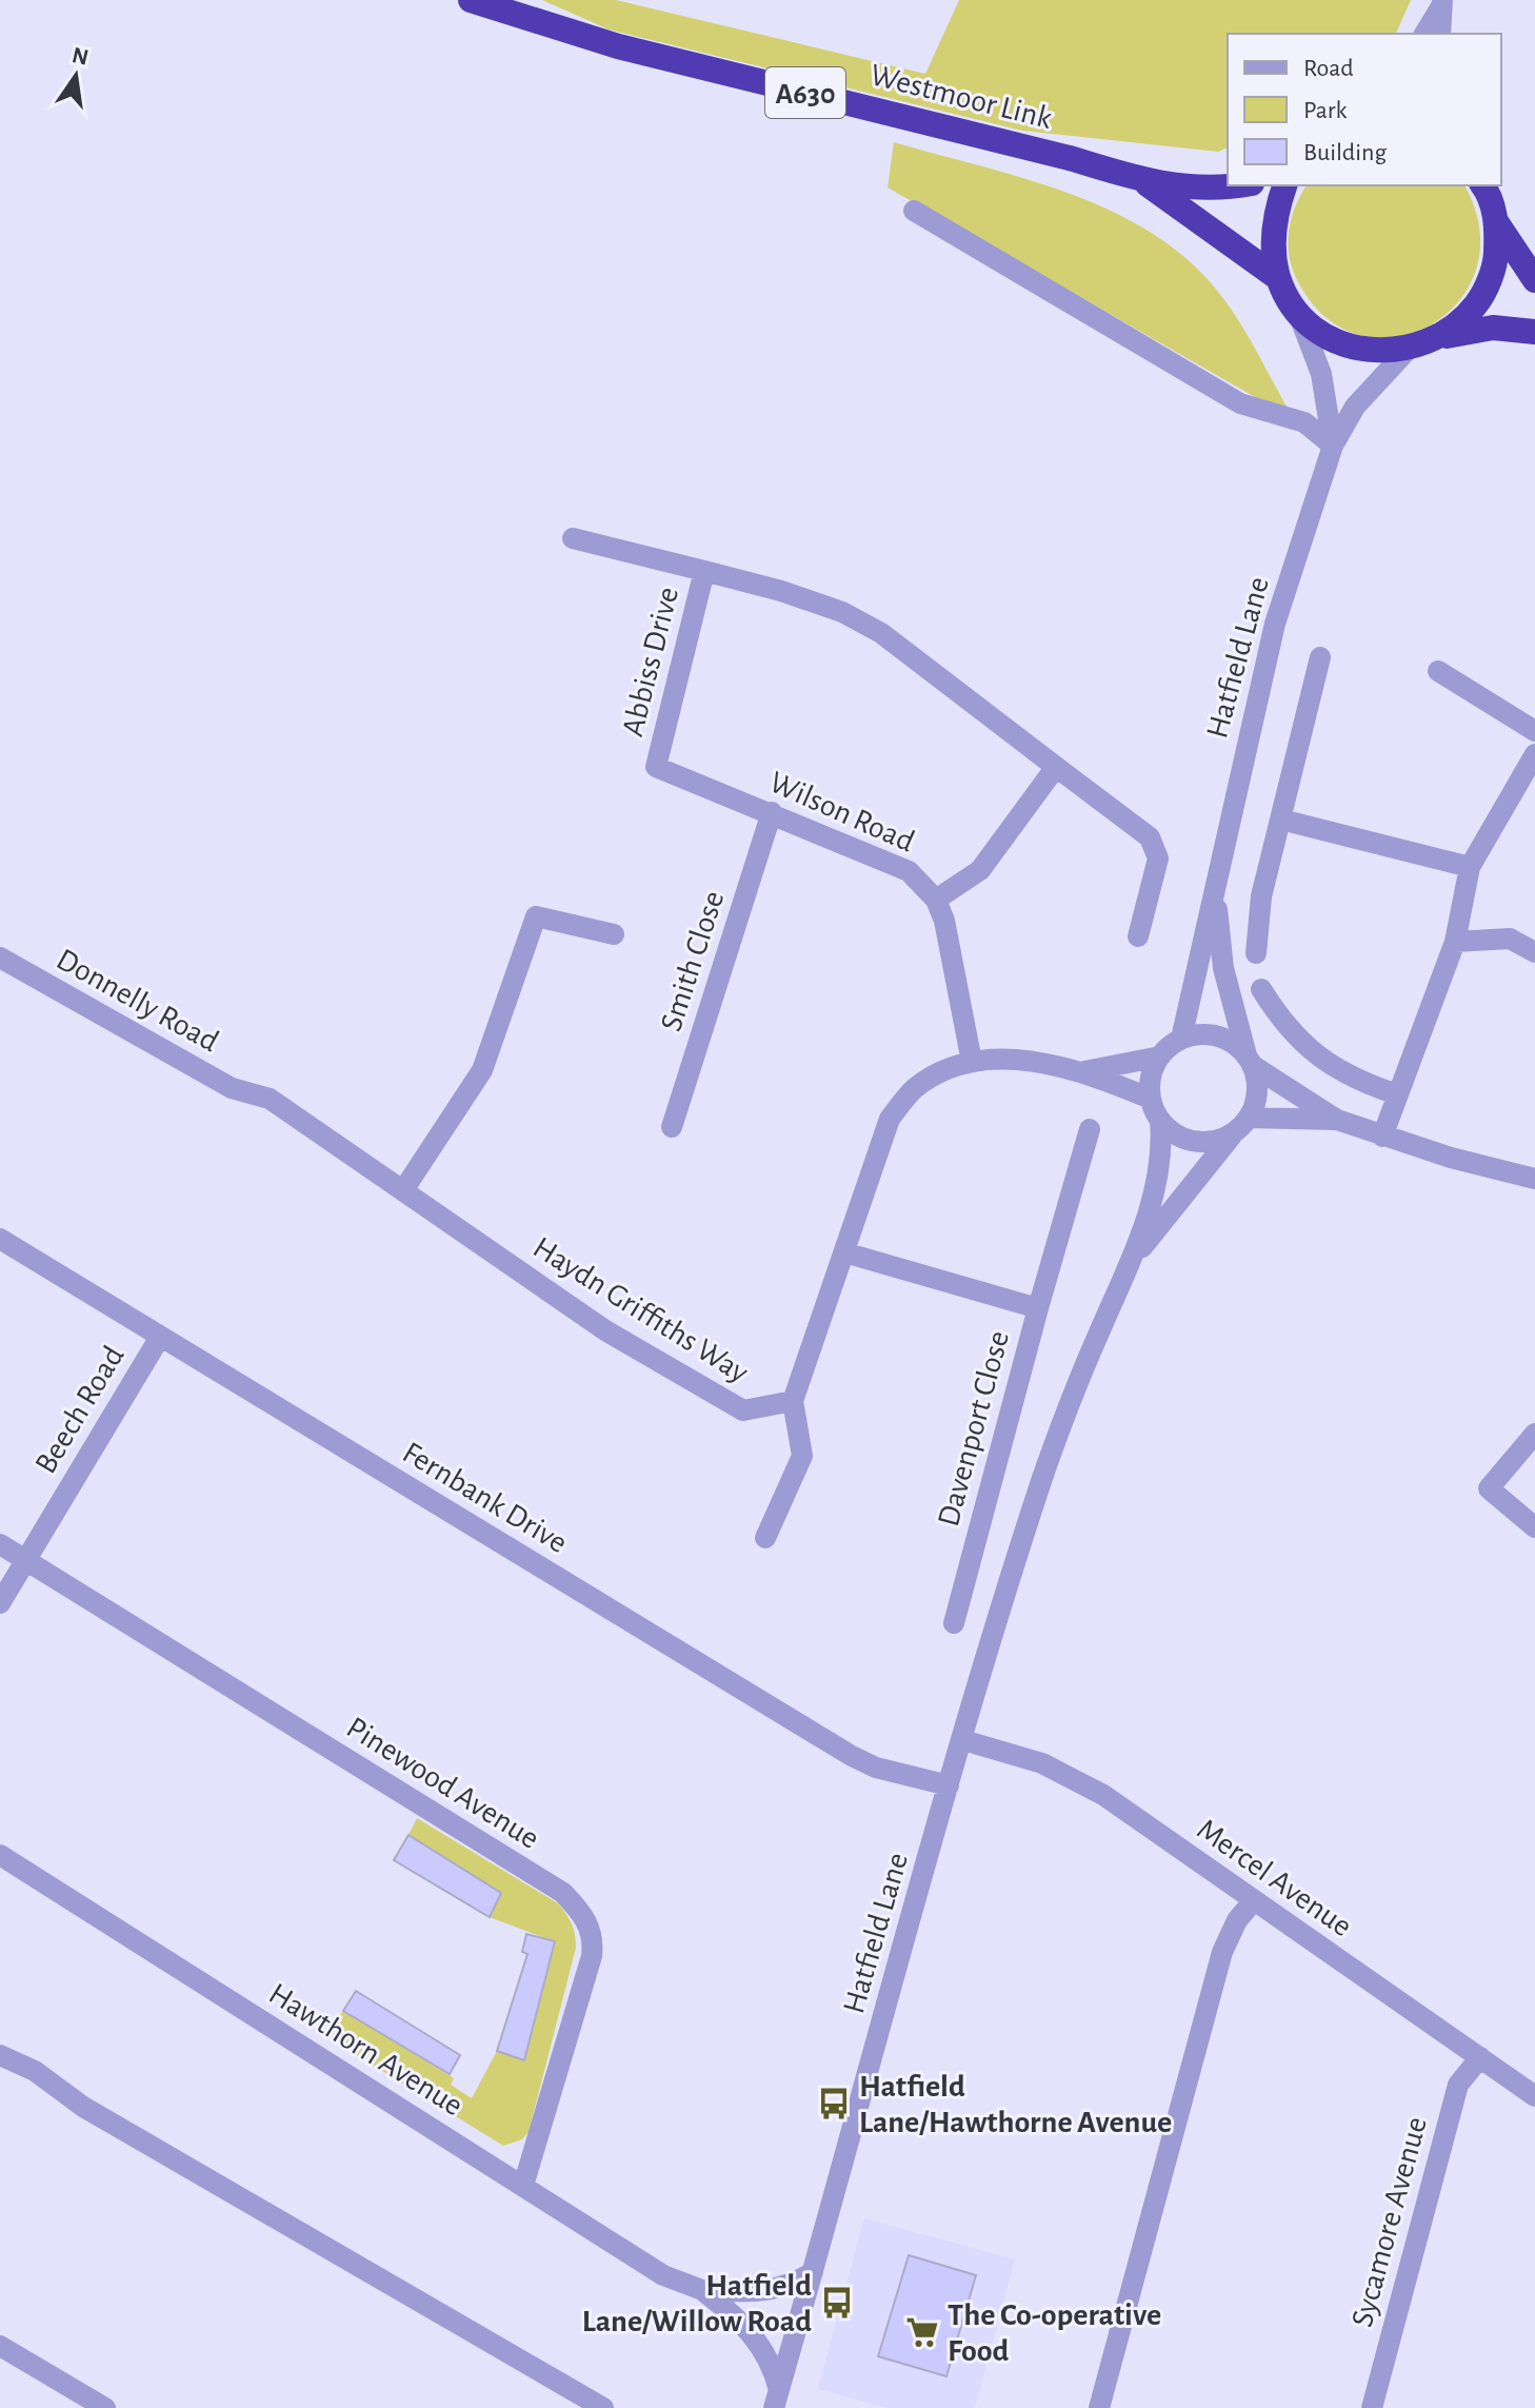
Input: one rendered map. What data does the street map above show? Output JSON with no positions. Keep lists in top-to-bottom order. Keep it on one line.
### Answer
{"streets":{"highway":["A630","Westmoor Link"],"street":["Hatfield Lane","Abbiss Drive","Wilson Road","Smith Close","Donnelly Road","Haydn Griffiths Way","Beech Road","Davenport Close","Fernbank Drive","Pinewood Avenue","Mercel Avenue","Hawthorn Avenue","Sycamore Avenue"]},"crossings":[["Hatfield Lane","Fernbank Drive"],["Hatfield Lane","Mercel Avenue"],["Hatfield Lane","Hawthorn Avenue"],["Abbiss Drive","Wilson Road"],["Wilson Road","Smith Close"],["Donnelly Road","Haydn Griffiths Way"],["Beech Road","Fernbank Drive"],["Beech Road","Pinewood Avenue"],["Pinewood Avenue","Hawthorn Avenue"],["Mercel Avenue","Sycamore Avenue"]],"places":{"bus stop":["Hatfield Lane/Hawthorne Avenue","Hatfield Lane/Willow Road"],"supermarket":["The Co-operative Food"]},"legend":["Road","Park","Building"],"north":"top"}
